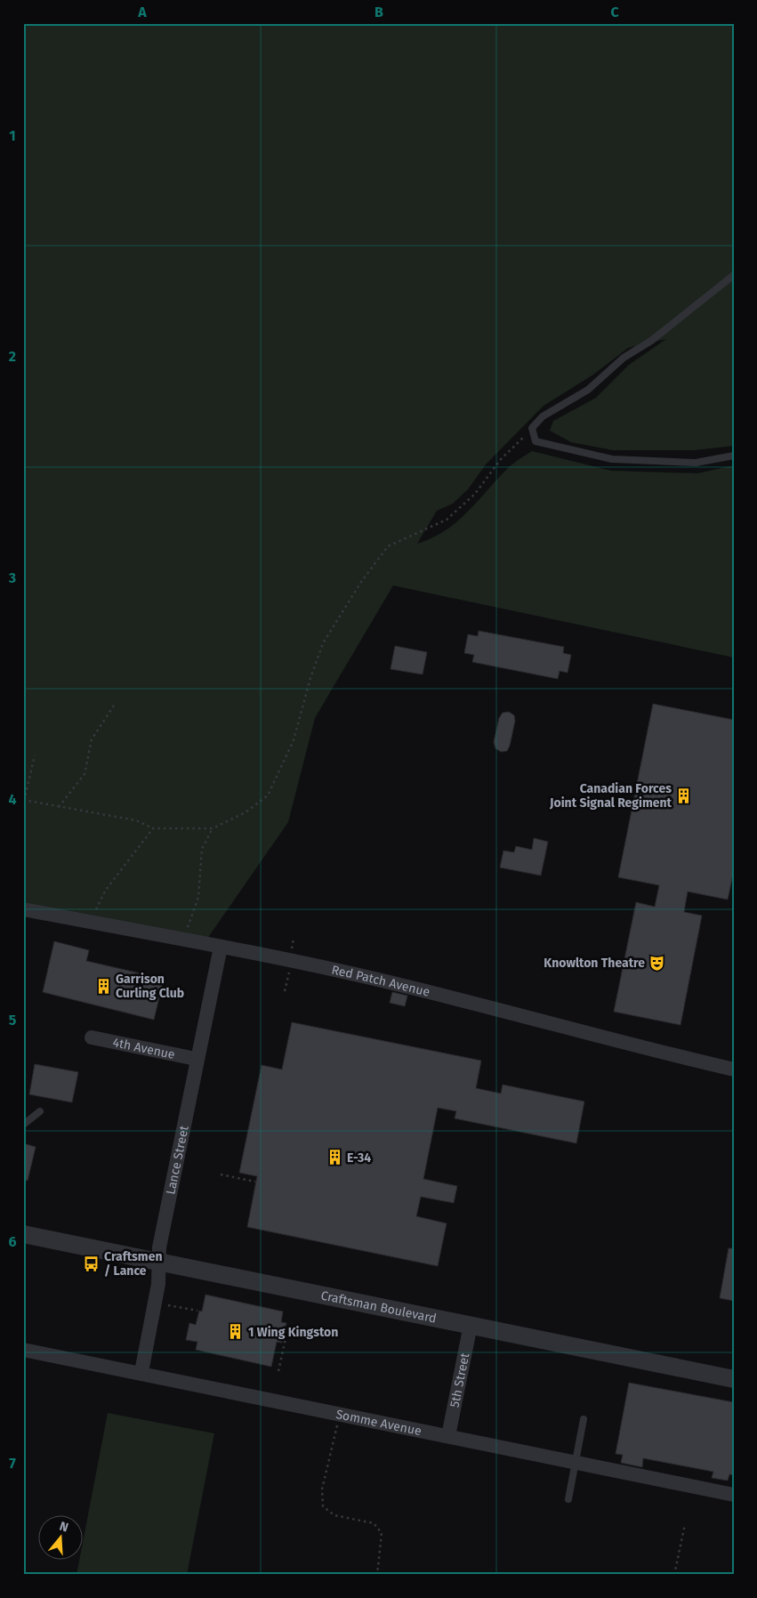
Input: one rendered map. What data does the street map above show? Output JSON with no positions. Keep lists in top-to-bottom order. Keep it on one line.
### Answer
{"streets":{"street":["Red Patch Avenue","4th Avenue","Lance Street","Craftsman Boulevard","5th Street","Somme Avenue"]},"crossings":[["Red Patch Avenue","Lance Street"],["4th Avenue","Lance Street"],["Lance Street","Craftsman Boulevard"],["Lance Street","Somme Avenue"],["Craftsman Boulevard","5th Street"],["5th Street","Somme Avenue"]],"places":{"building":["Canadian Forces Joint Signal Regiment","Garrison Curling Club","E-34","1 Wing Kingston"],"theatre":["Knowlton Theatre"],"bus stop":["Craftsmen / Lance"]},"north":"top","grid":{"columns":["A","B","C"],"rows":["1","2","3","4","5","6","7"]}}
